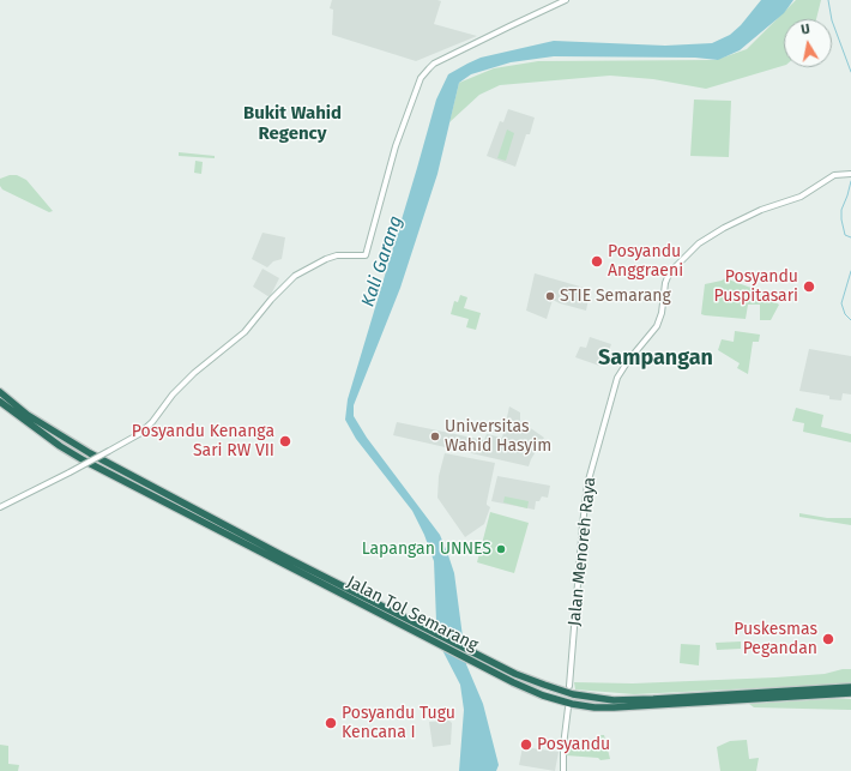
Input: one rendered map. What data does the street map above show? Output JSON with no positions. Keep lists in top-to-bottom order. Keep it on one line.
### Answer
{"streets":{"highway":["Jalan Tol Semarang"],"main road":["Jalan Menoreh Raya"]},"districts":["Bukit Wahid Regency","Sampangan"],"water":["Kali Garang"],"places":["Posyandu Anggraeni","Posyandu Puspitasari","STIE Semarang","Universitas Wahid Hasyim","Posyandu Kenanga Sari RW VII","Lapangan UNNES","Puskesmas Pegandan","Posyandu Tugu Kencana I","Posyandu"],"north":"top"}
